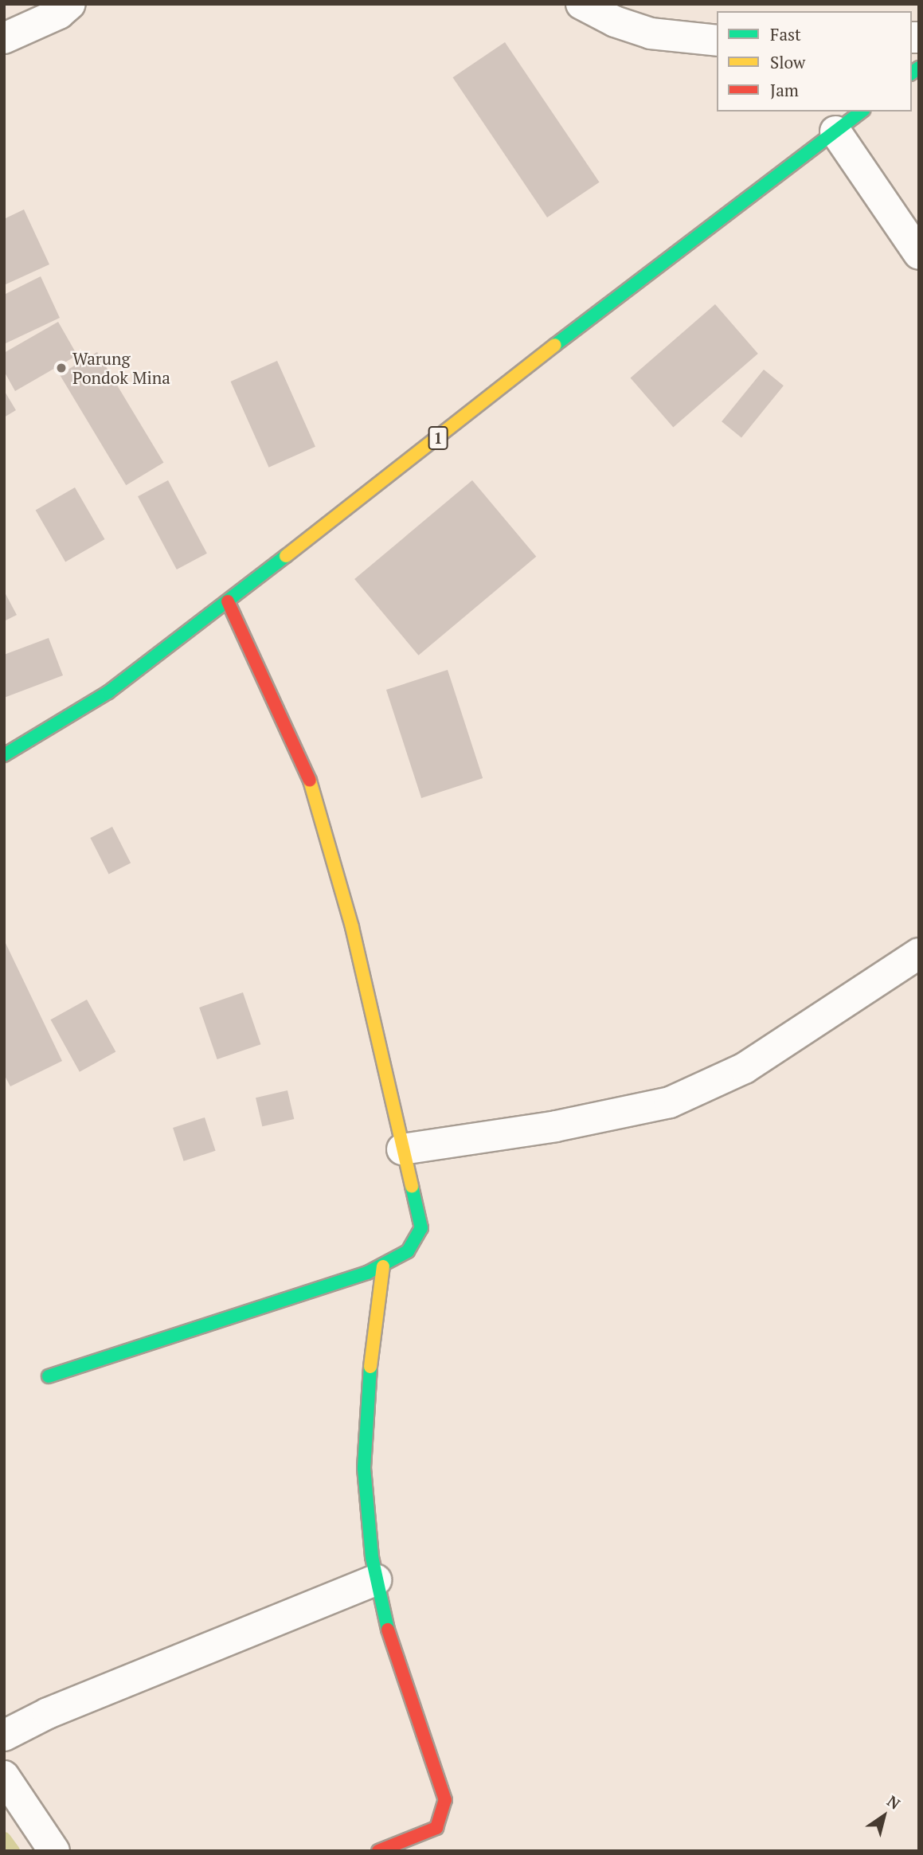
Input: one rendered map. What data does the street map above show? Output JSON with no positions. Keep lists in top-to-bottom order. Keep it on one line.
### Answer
{"streets":{"main road":["1"]},"places":["Warung Pondok Mina"],"legend":["Fast","Slow","Jam"],"north":"top right"}
